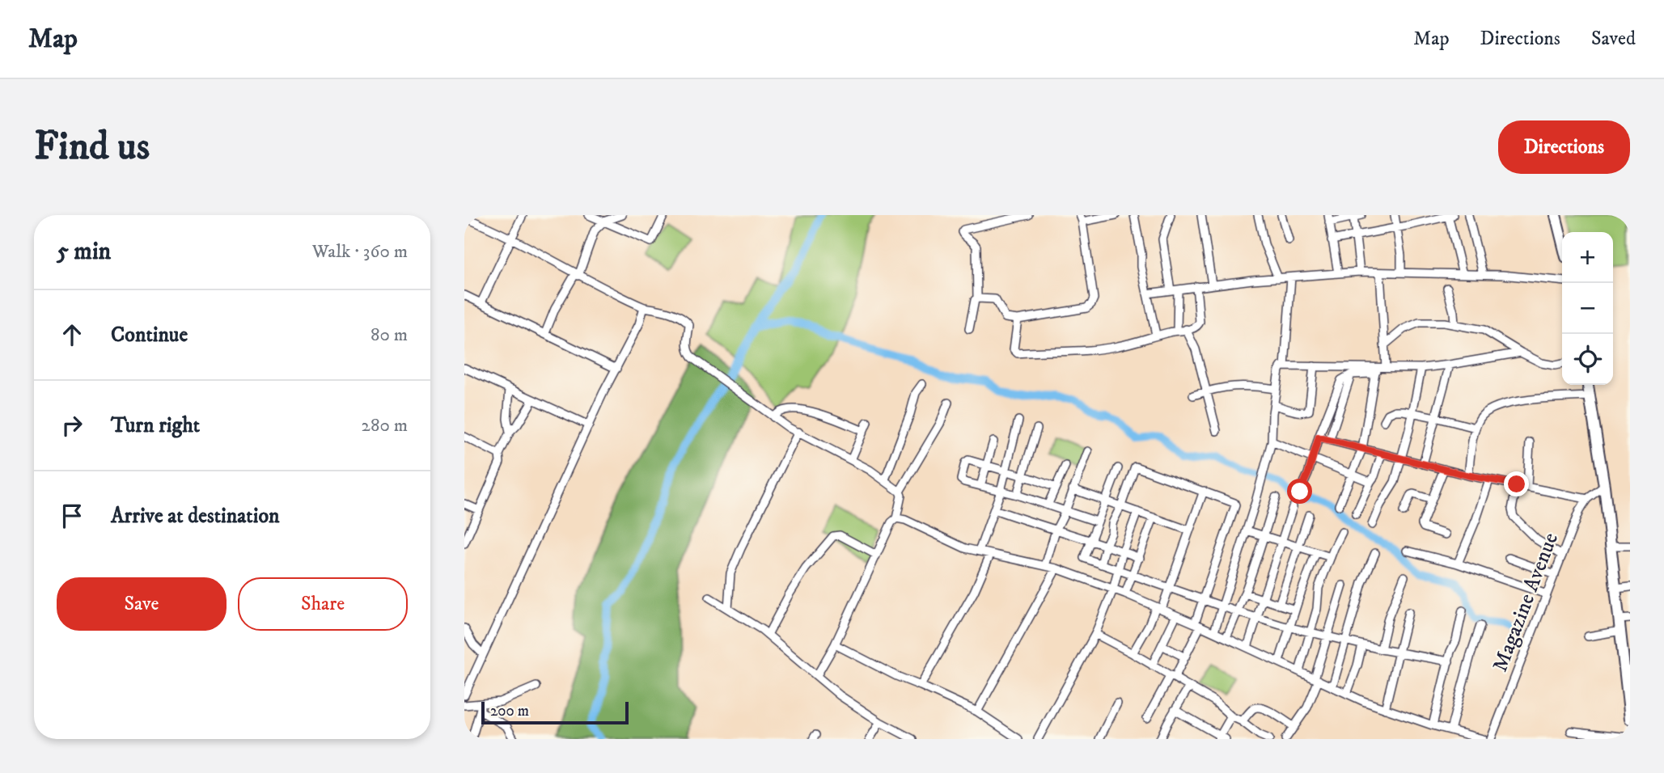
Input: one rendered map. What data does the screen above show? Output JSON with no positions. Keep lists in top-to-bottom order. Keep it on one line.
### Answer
{"streets":{"street":["Magazine Avenue"]},"scale_bar":"200 m","page":{"header":"Map","nav":["Map","Directions","Saved"],"buttons":["Directions",["Save","Share"]],"title":"Find us","heading":["5 min","Walk · 360 m"],"map_buttons":["+","−"],"list":[["Continue","80 m"],["Turn right","280 m"],"Arrive at destination"],"scale":"200 m"}}
